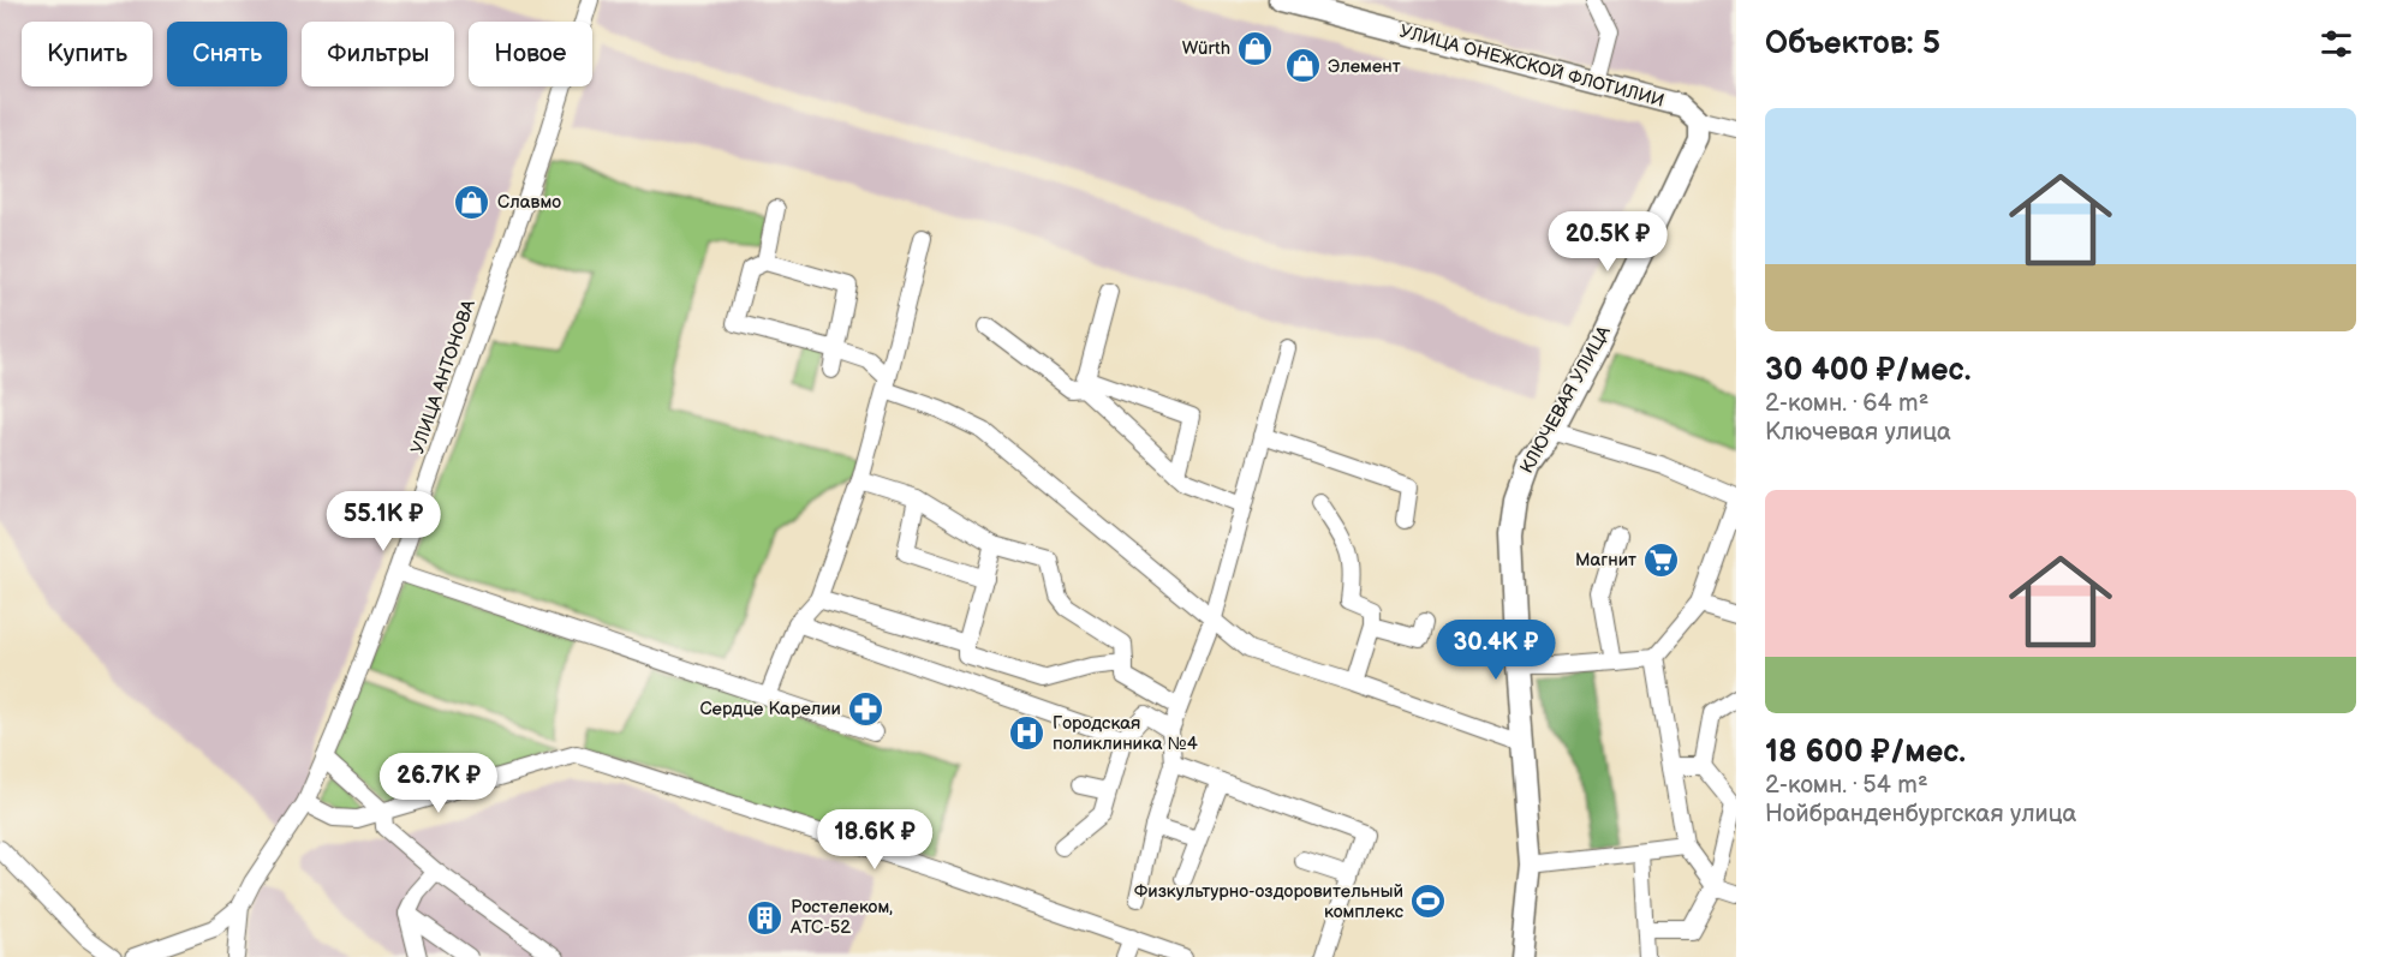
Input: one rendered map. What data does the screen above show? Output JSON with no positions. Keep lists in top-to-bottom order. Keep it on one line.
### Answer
{"streets":{"main road":["УЛИЦА ОНЕЖСКОЙ ФЛОТИЛИИ","КЛЮЧЕВАЯ УЛИЦА"],"street":["УЛИЦА АНТОНОВА"]},"crossings":[["УЛИЦА ОНЕЖСКОЙ ФЛОТИЛИИ","КЛЮЧЕВАЯ УЛИЦА"]],"places":{"shop":["Würth","Элемент","Славмо"],"supermarket":["Магнит"],"pharmacy":["Сердце Карелии"],"hospital":["Городская поликлиника №4"],"sports":["Физкультурно-оздоровительный комплекс"],"building":["Ростелеком, АТС-52"]},"page":{"heading":"Объектов: 5","chip":["Купить","Снять","Фильтры","Новое"],"list":[{"name":"30 400 ₽/мес.","note":"2-комн. · 64 m² · Ключевая улица"},{"name":"18 600 ₽/мес.","note":"2-комн. · 54 m² · Нойбранденбургская улица"}],"price":["20.5K ₽","55.1K ₽","30.4K ₽","26.7K ₽","18.6K ₽"]}}
